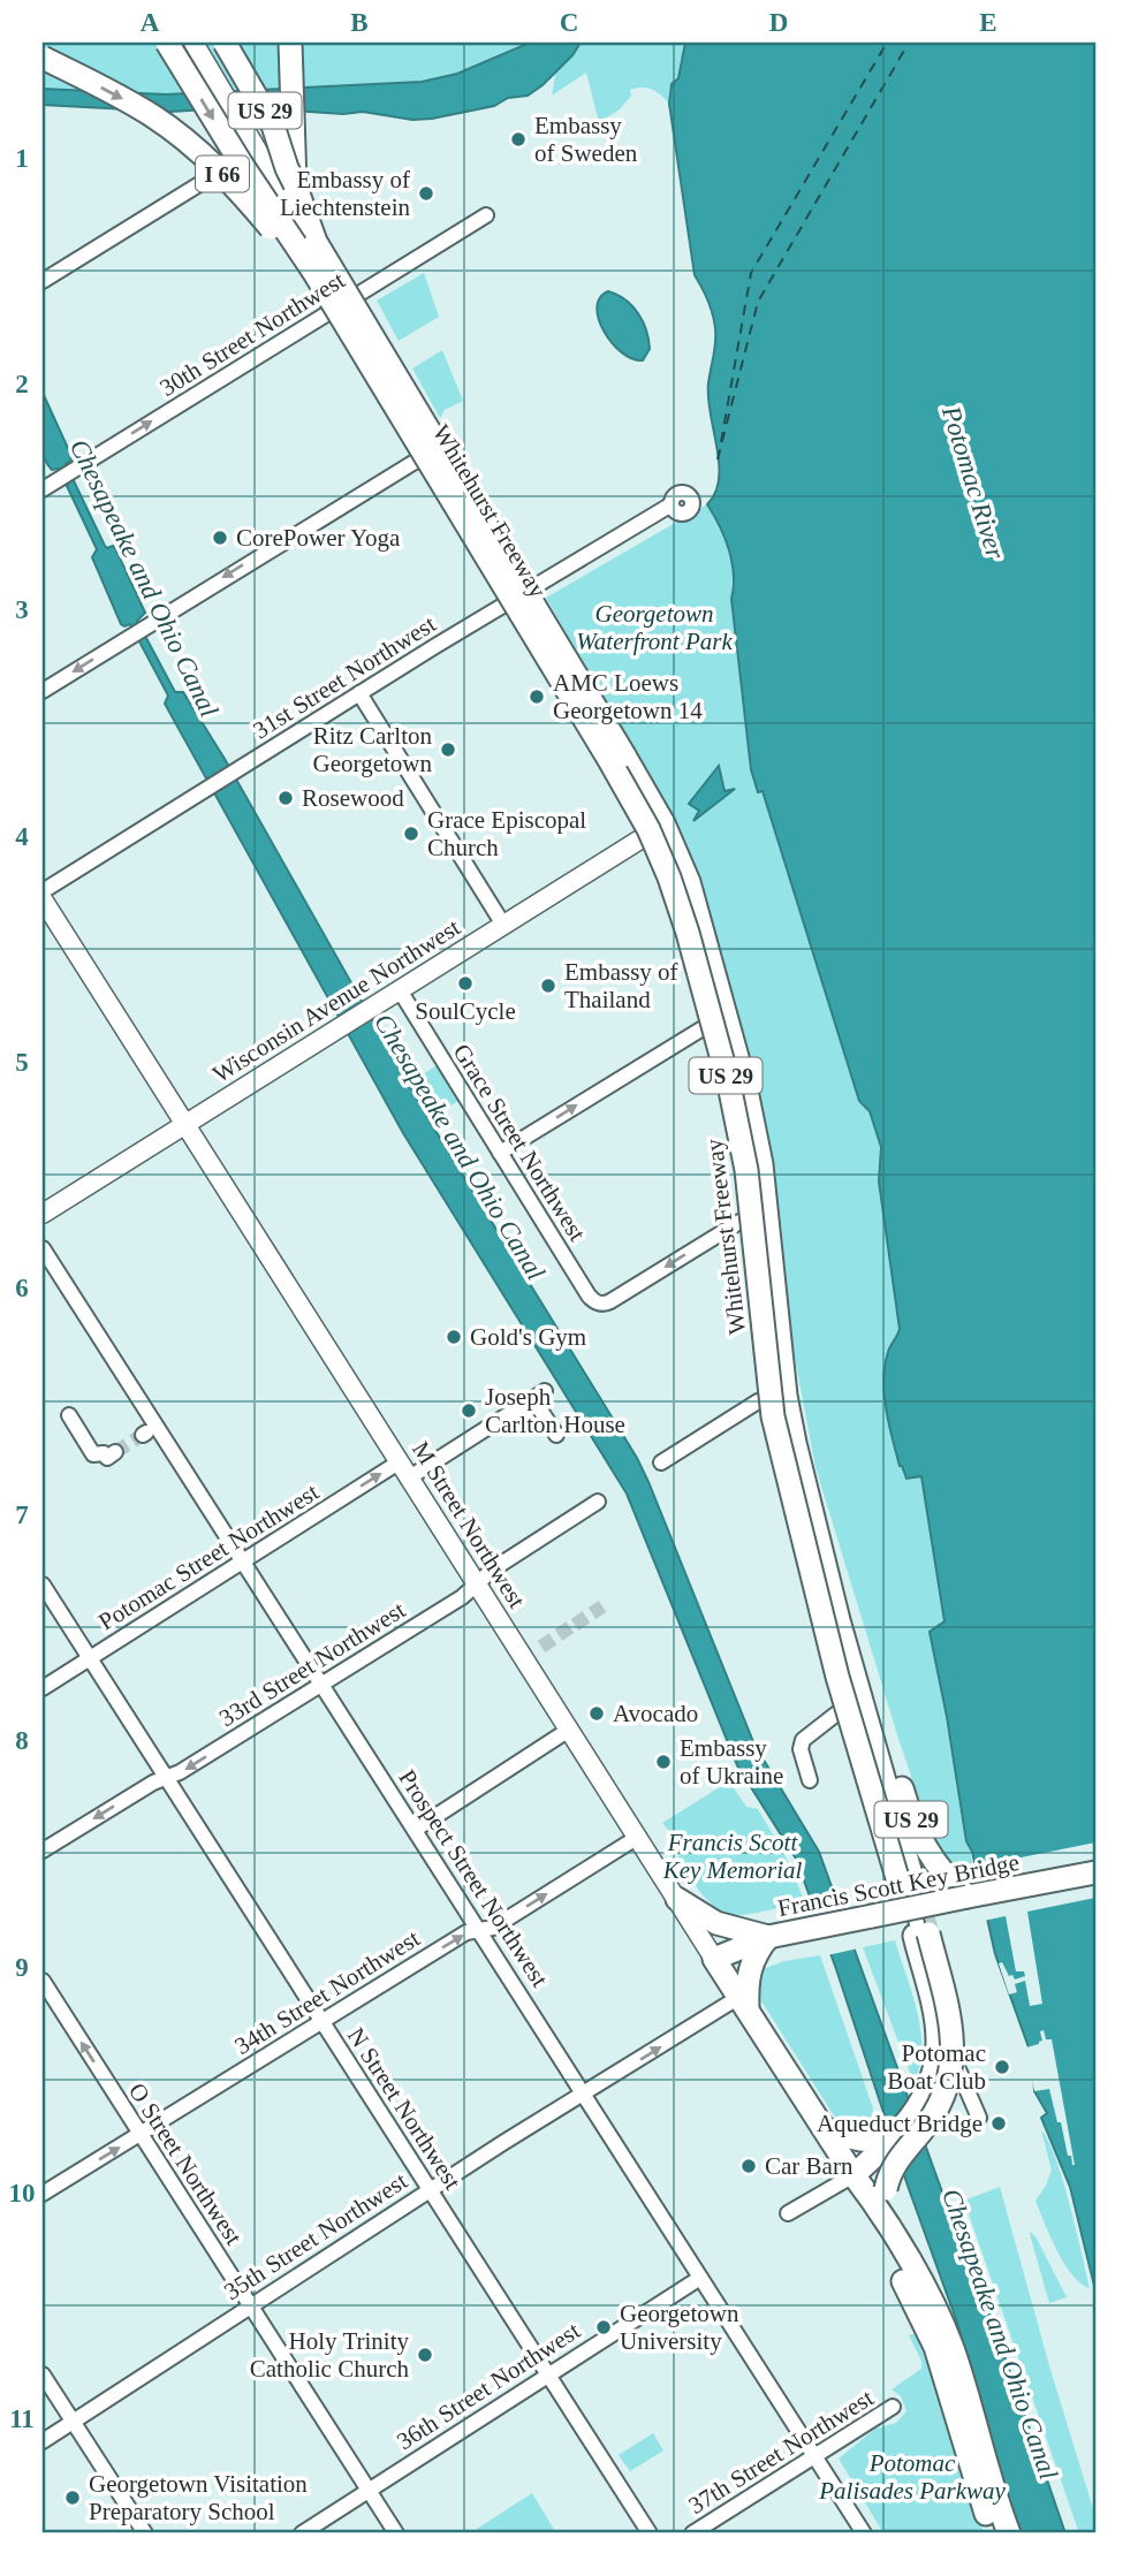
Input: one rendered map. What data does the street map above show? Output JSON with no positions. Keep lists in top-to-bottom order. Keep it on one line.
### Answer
{"streets":{"highway":["US 29","I 66","Whitehurst Freeway","M Street Northwest","Francis Scott Key Bridge"],"main road":["Wisconsin Avenue Northwest"],"street":["30th Street Northwest","31st Street Northwest","Grace Street Northwest","Potomac Street Northwest","33rd Street Northwest","Prospect Street Northwest","34th Street Northwest","N Street Northwest","O Street Northwest","35th Street Northwest","36th Street Northwest","37th Street Northwest"]},"crossings":[["US 29","Whitehurst Freeway"],["US 29","Francis Scott Key Bridge"],["I 66","Whitehurst Freeway"],["Wisconsin Avenue Northwest","Grace Street Northwest"],["Wisconsin Avenue Northwest","M Street Northwest"],["M Street Northwest","Potomac Street Northwest"],["M Street Northwest","33rd Street Northwest"],["M Street Northwest","Francis Scott Key Bridge"],["M Street Northwest","34th Street Northwest"],["M Street Northwest","35th Street Northwest"],["Potomac Street Northwest","Prospect Street Northwest"],["Potomac Street Northwest","N Street Northwest"],["33rd Street Northwest","Prospect Street Northwest"],["33rd Street Northwest","N Street Northwest"],["Prospect Street Northwest","34th Street Northwest"],["Prospect Street Northwest","35th Street Northwest"],["Prospect Street Northwest","36th Street Northwest"],["Prospect Street Northwest","37th Street Northwest"],["34th Street Northwest","N Street Northwest"],["34th Street Northwest","O Street Northwest"],["N Street Northwest","35th Street Northwest"],["N Street Northwest","36th Street Northwest"],["O Street Northwest","35th Street Northwest"],["O Street Northwest","36th Street Northwest"]],"one_way":["30th Street Northwest","33rd Street Northwest","34th Street Northwest"],"water":["Potomac River","Chesapeake and Ohio Canal"],"parks":["Georgetown Waterfront Park","Francis Scott Key Memorial","Potomac Palisades Parkway"],"places":["Embassy of Sweden","Embassy of Liechtenstein","CorePower Yoga","AMC Loews Georgetown 14","Ritz Carlton Georgetown","Rosewood","Grace Episcopal Church","SoulCycle","Embassy of Thailand","Gold's Gym","Joseph Carlton House","Avocado","Embassy of Ukraine","Potomac Boat Club","Aqueduct Bridge","Car Barn","Georgetown University","Holy Trinity Catholic Church","Georgetown Visitation Preparatory School"],"grid":{"columns":["A","B","C","D","E"],"rows":["1","2","3","4","5","6","7","8","9","10","11"]}}
